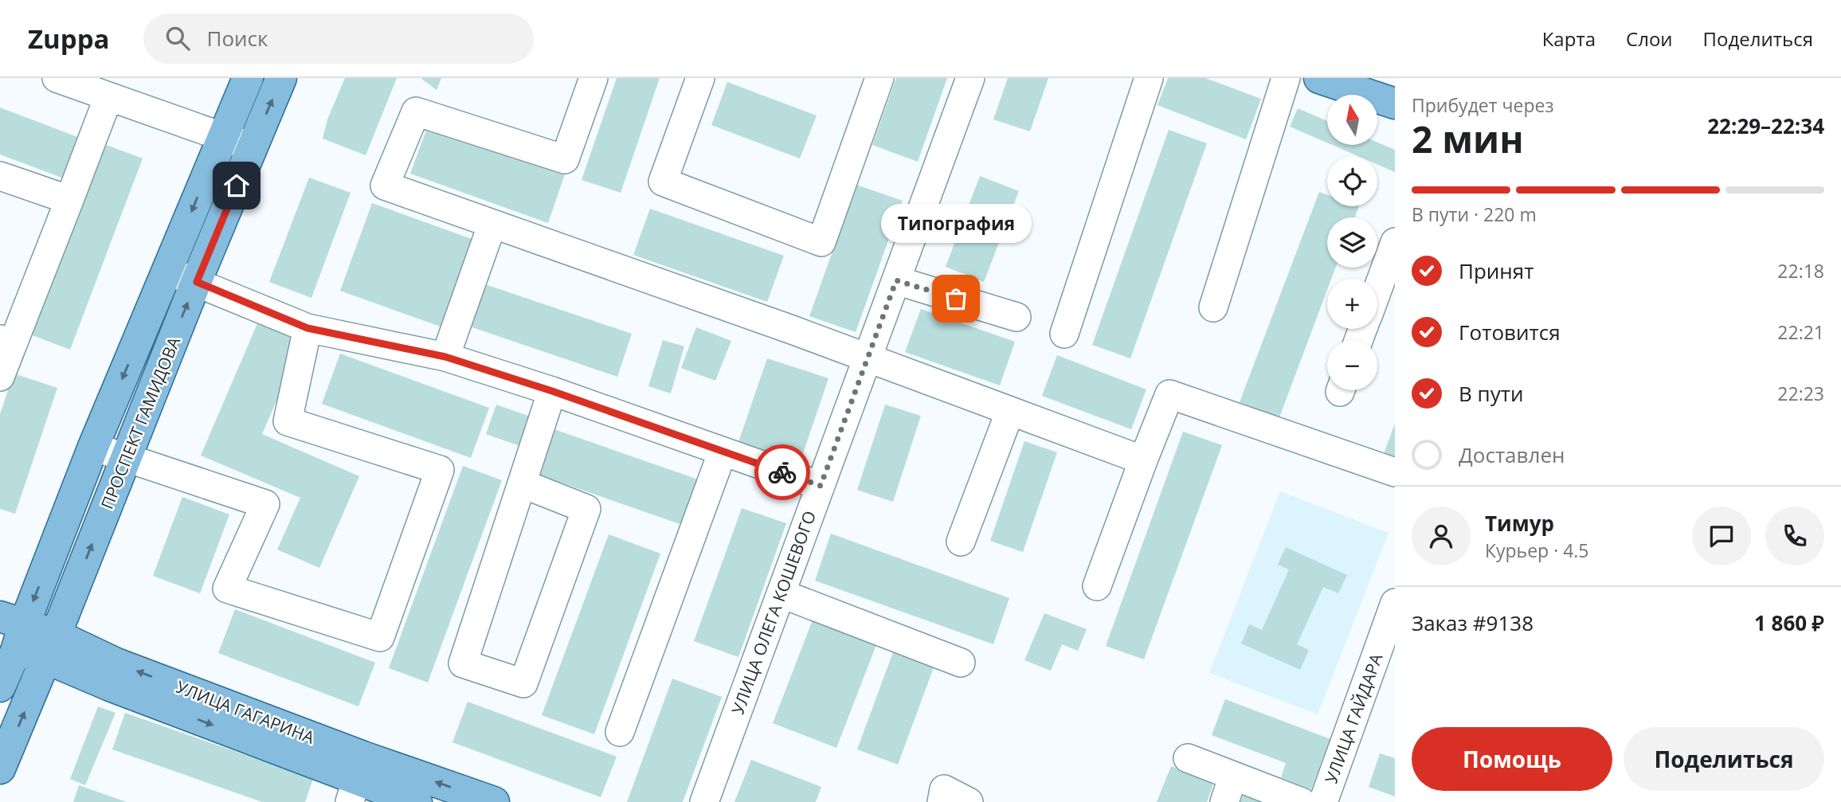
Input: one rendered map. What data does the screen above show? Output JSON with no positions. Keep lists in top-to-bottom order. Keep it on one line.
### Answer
{"streets":{"main road":["ПРОСПЕКТ ГАМИДОВА","УЛИЦА ГАГАРИНА"],"street":["УЛИЦА ОЛЕГА КОШЕВОГО","УЛИЦА ГАЙДАРА"]},"crossings":[["ПРОСПЕКТ ГАМИДОВА","УЛИЦА ГАГАРИНА"]],"places":["Типография"],"north":"top","page":{"header":"Zuppa","search":"Поиск","nav":["Карта","Слои","Поделиться"],"heading":["2 мин","Прибудет через","22:29–22:34"],"panel":["Тимур","Курьер · 4.5","Заказ #9138","1 860 ₽"],"map_buttons":["+","−"],"bar":"В пути · 220 m","bubble":"Типография","list":[["Принят","22:18"],["Готовится","22:21"],["В пути","22:23"],"Доставлен"],"buttons":["Помощь","Поделиться"]}}
